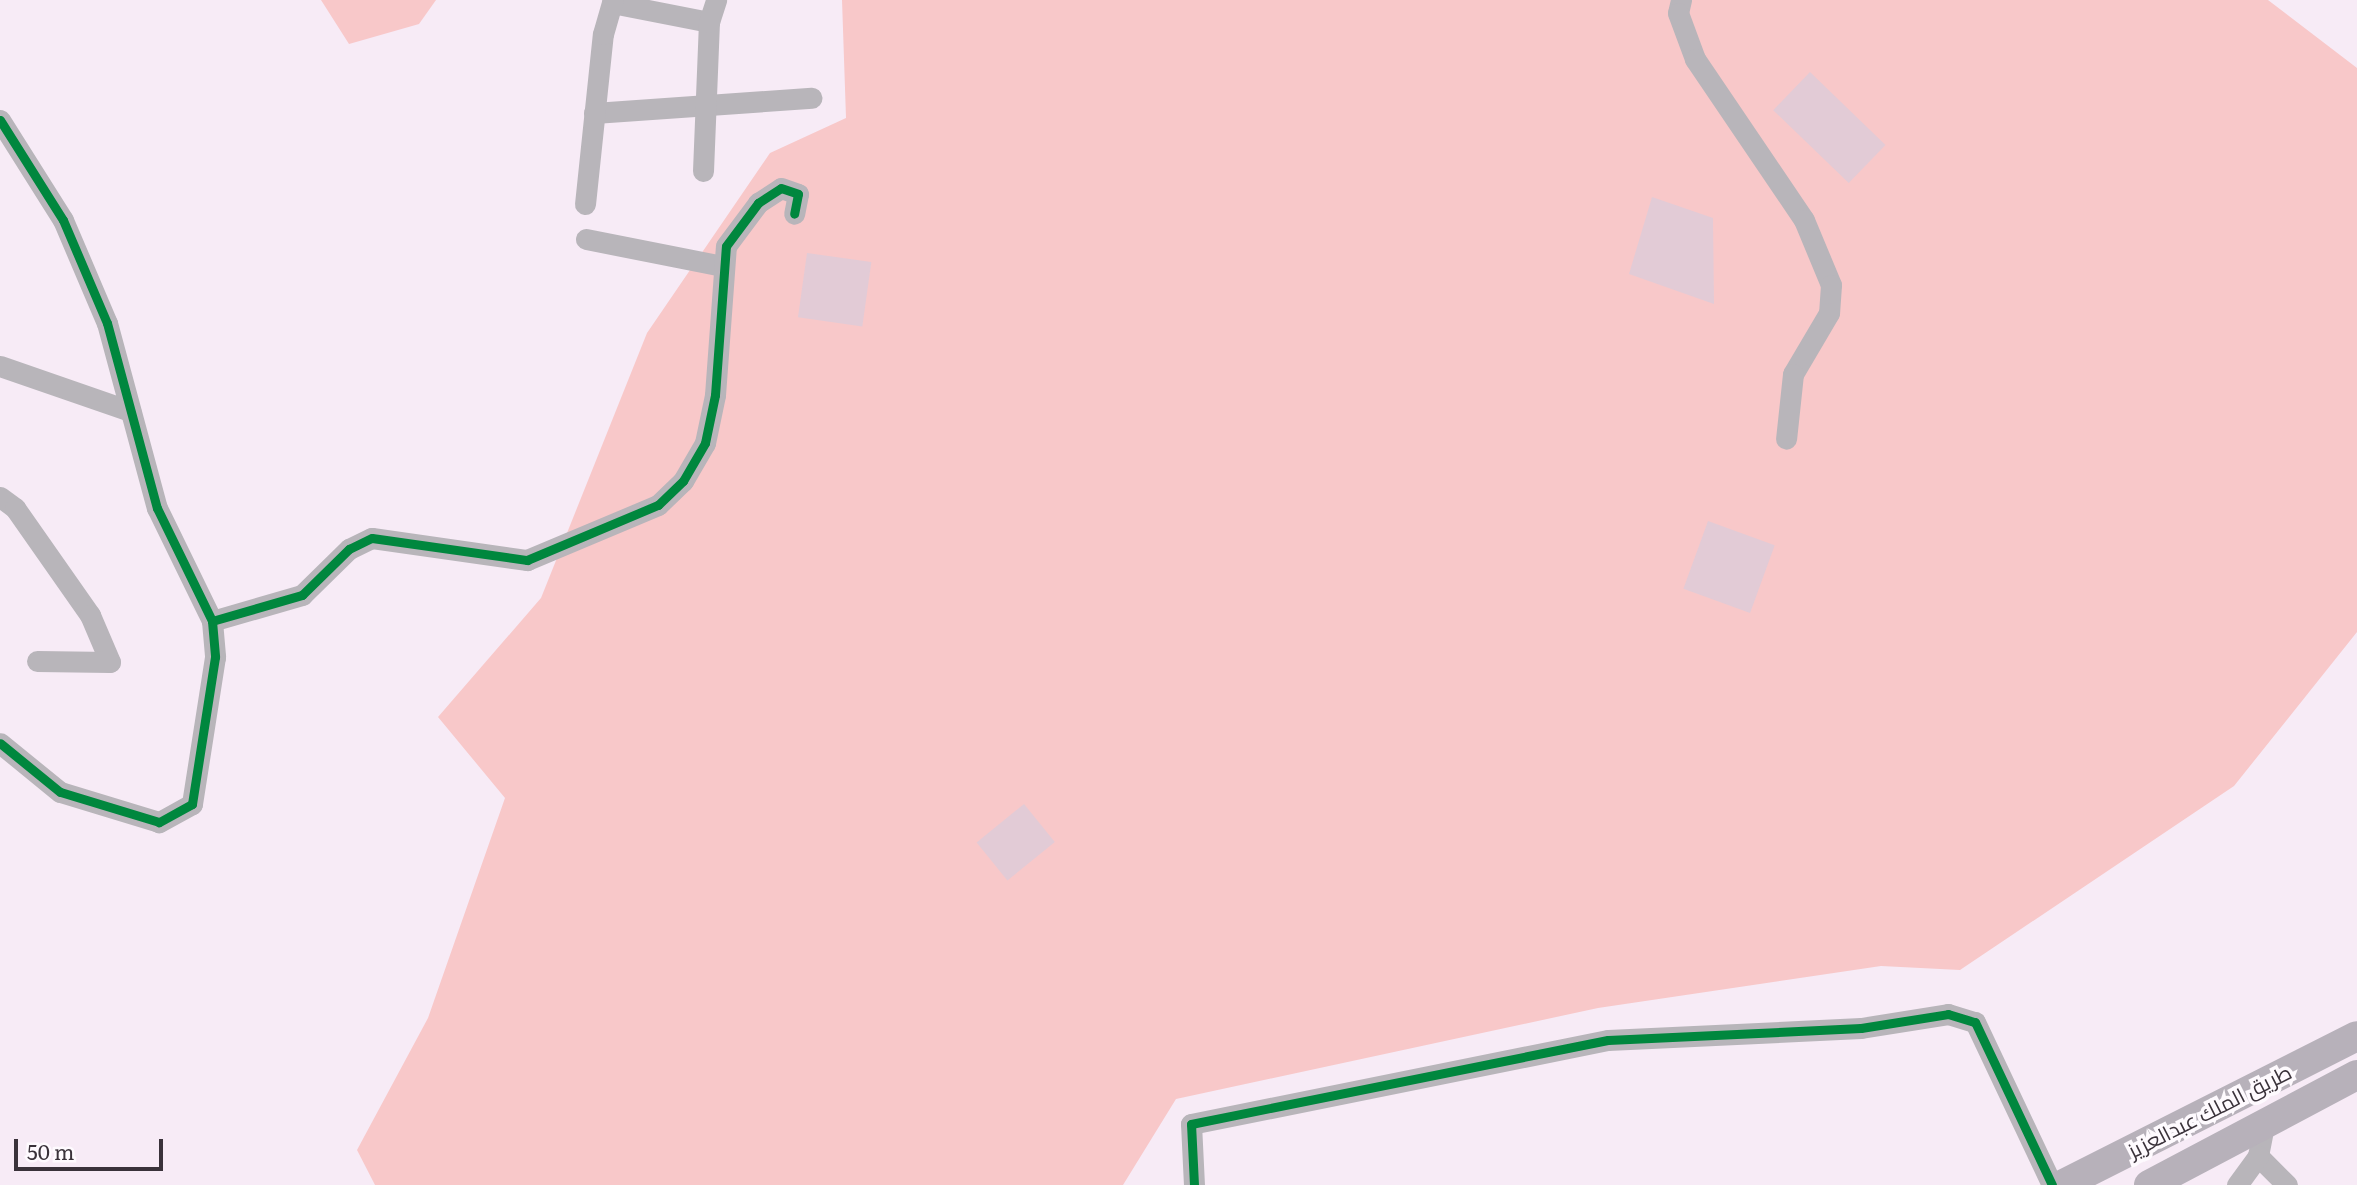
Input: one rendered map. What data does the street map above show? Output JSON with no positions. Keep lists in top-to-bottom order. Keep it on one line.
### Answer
{"streets":{"highway":["طريق الملك عبدالعزيز"]},"scale_bar":"50 m"}
